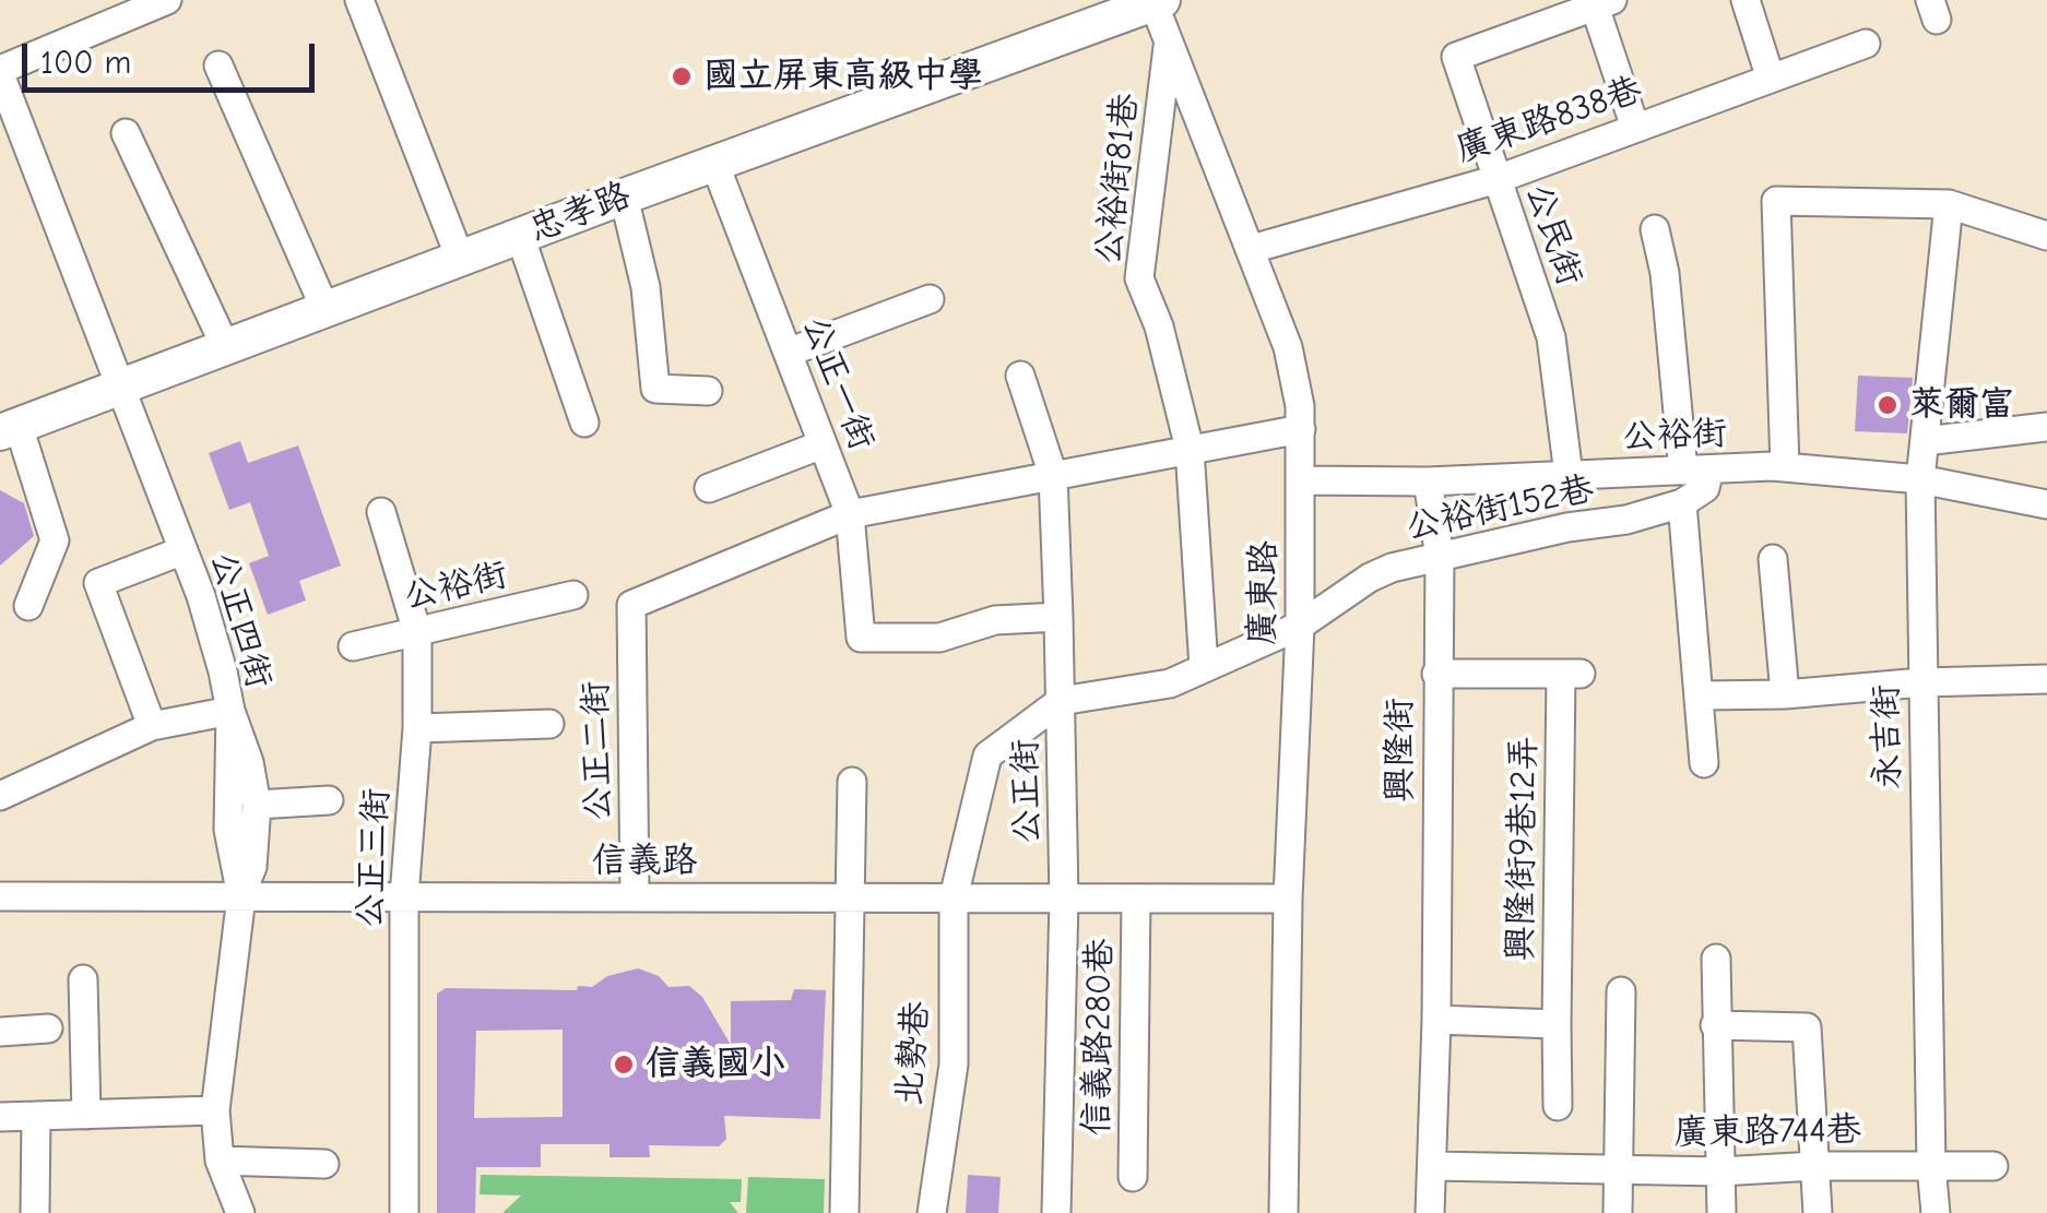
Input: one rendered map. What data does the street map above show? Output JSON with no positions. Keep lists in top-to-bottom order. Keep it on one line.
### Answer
{"streets":{"main road":["忠孝路"],"street":["廣東路838巷","公裕街81巷","公民街","公正一街","公裕街","公裕街152巷","廣東路","公正四街","永吉街","興隆街","公正二街","公正街","興隆街9巷12弄","公正三街","信義路","信義路280巷","北勢巷","廣東路744巷"]},"crossings":[["廣東路838巷","公民街"],["廣東路838巷","廣東路"],["公裕街81巷","公裕街152巷"],["公裕街81巷","廣東路"],["忠孝路","公正一街"],["忠孝路","廣東路"],["忠孝路","公正四街"],["公民街","公裕街"],["公正一街","公正二街"],["公正一街","公正街"],["公裕街","廣東路"],["公裕街","永吉街"],["公裕街","興隆街"],["公裕街","公正三街"],["公裕街152巷","廣東路"],["公裕街152巷","興隆街"],["公裕街152巷","公正街"],["公裕街152巷","北勢巷"],["廣東路","信義路"],["公正四街","信義路"],["永吉街","廣東路744巷"],["興隆街","興隆街9巷12弄"],["公正二街","信義路"],["公正街","信義路"],["公正街","北勢巷"],["公正三街","信義路"],["信義路","信義路280巷"],["信義路","北勢巷"]],"places":["國立屏東高級中學","萊爾富","信義國小"],"scale_bar":"100 m"}
